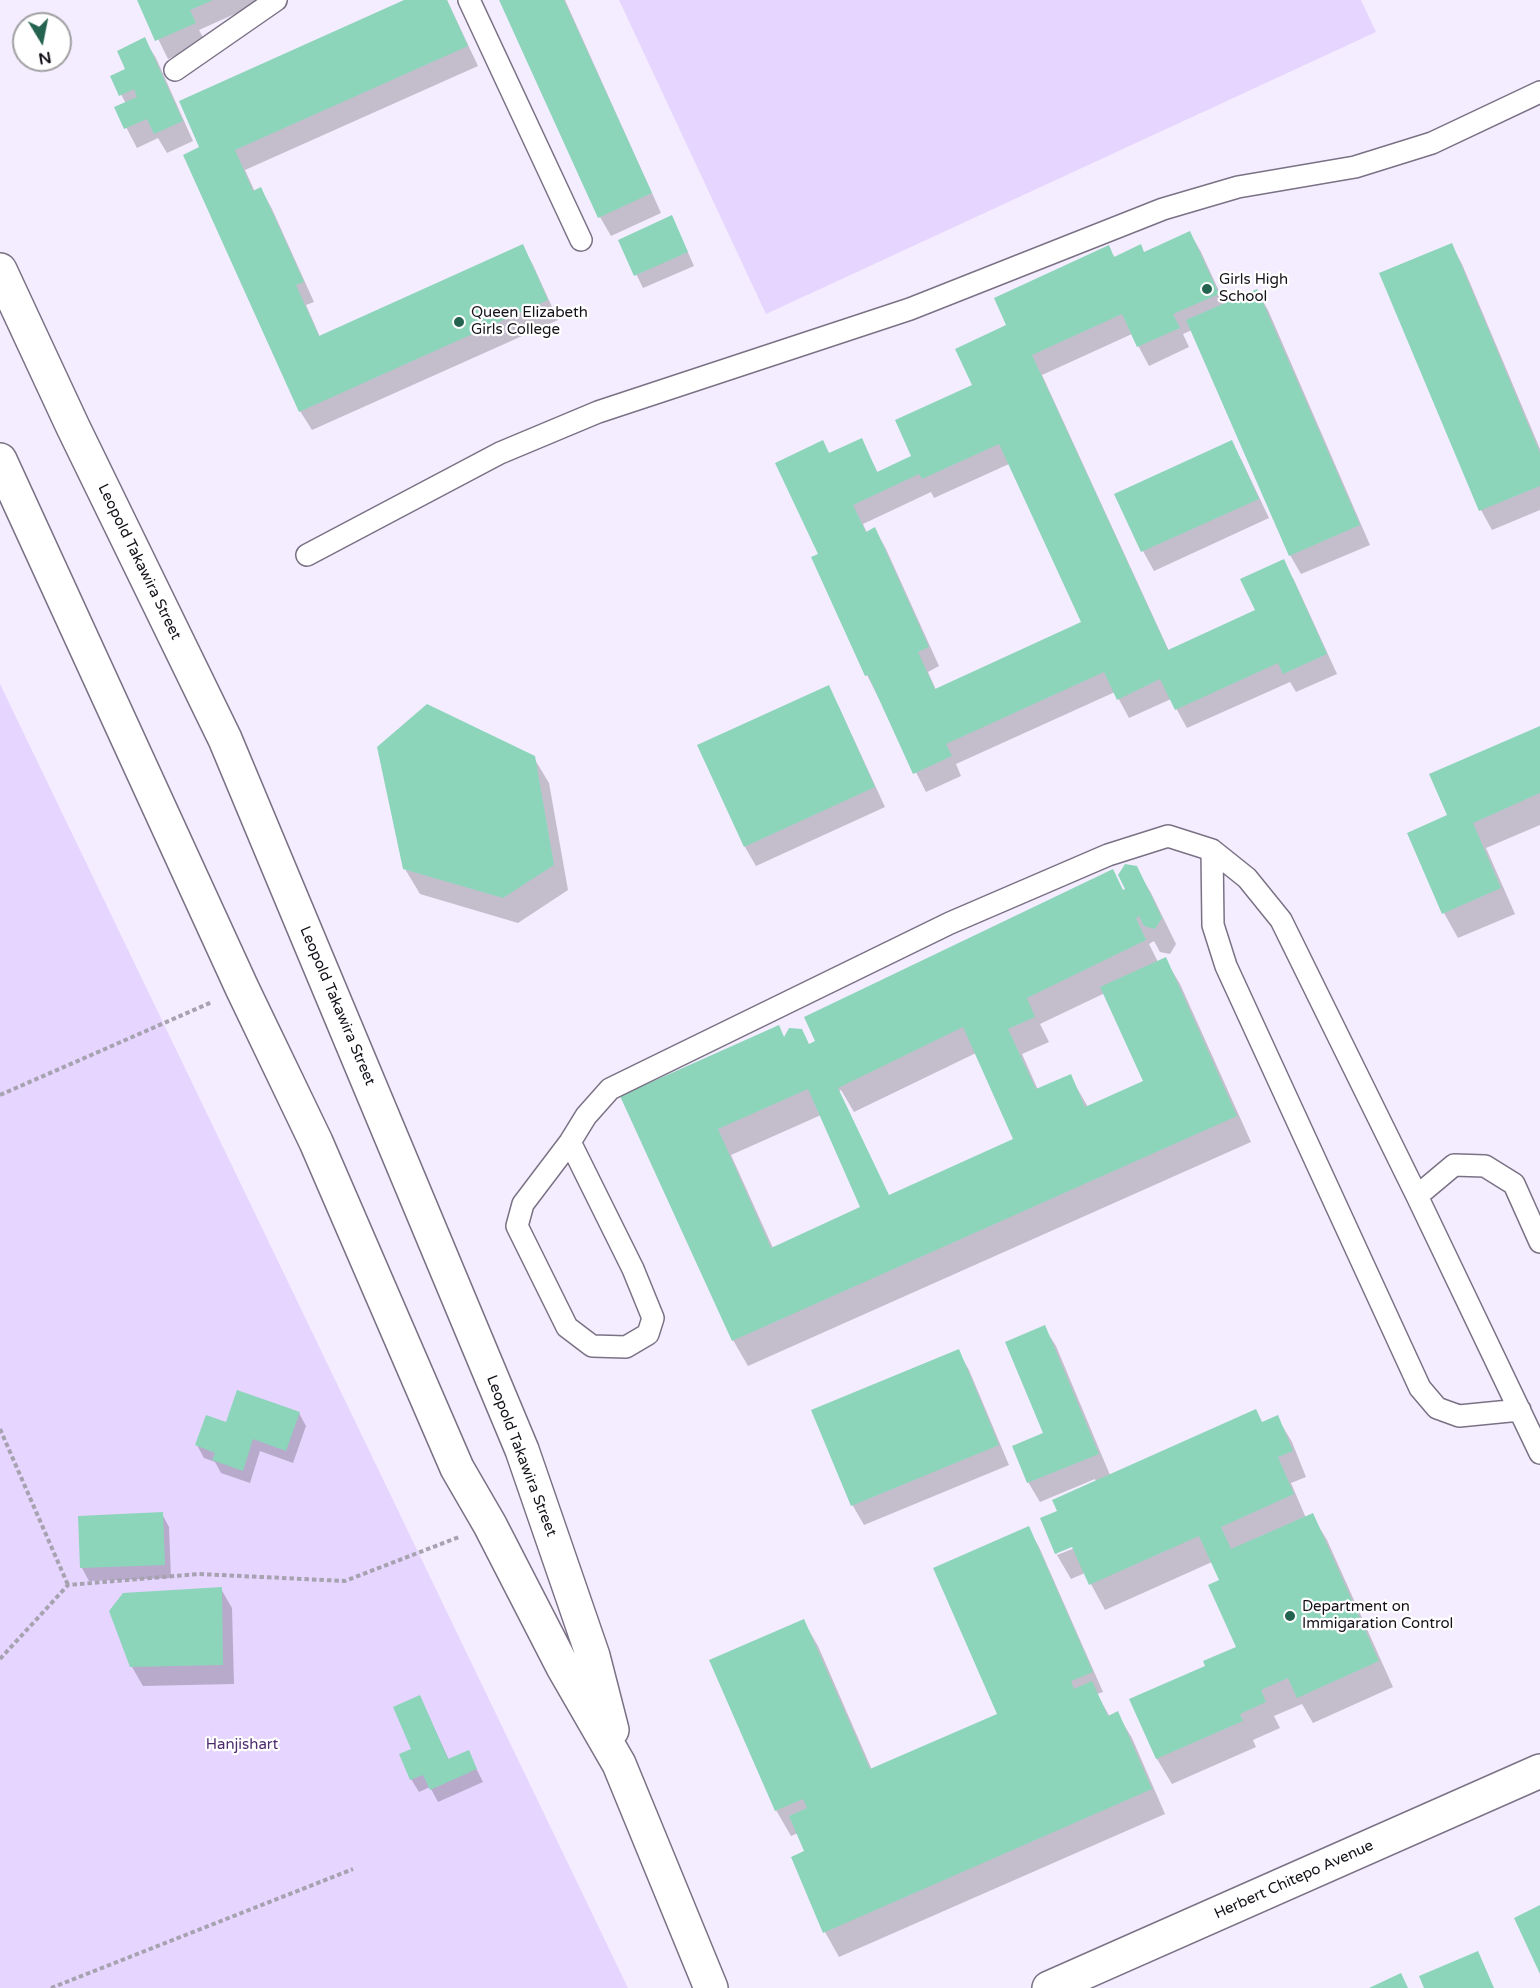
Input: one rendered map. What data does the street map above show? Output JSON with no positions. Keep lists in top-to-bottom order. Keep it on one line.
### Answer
{"streets":{"main road":["Leopold Takawira Street","Herbert Chitepo Avenue"]},"parks":["Hanjishart"],"places":["Girls High School","Queen Elizabeth Girls College","Department on Immigaration Control"],"north":"bottom"}
